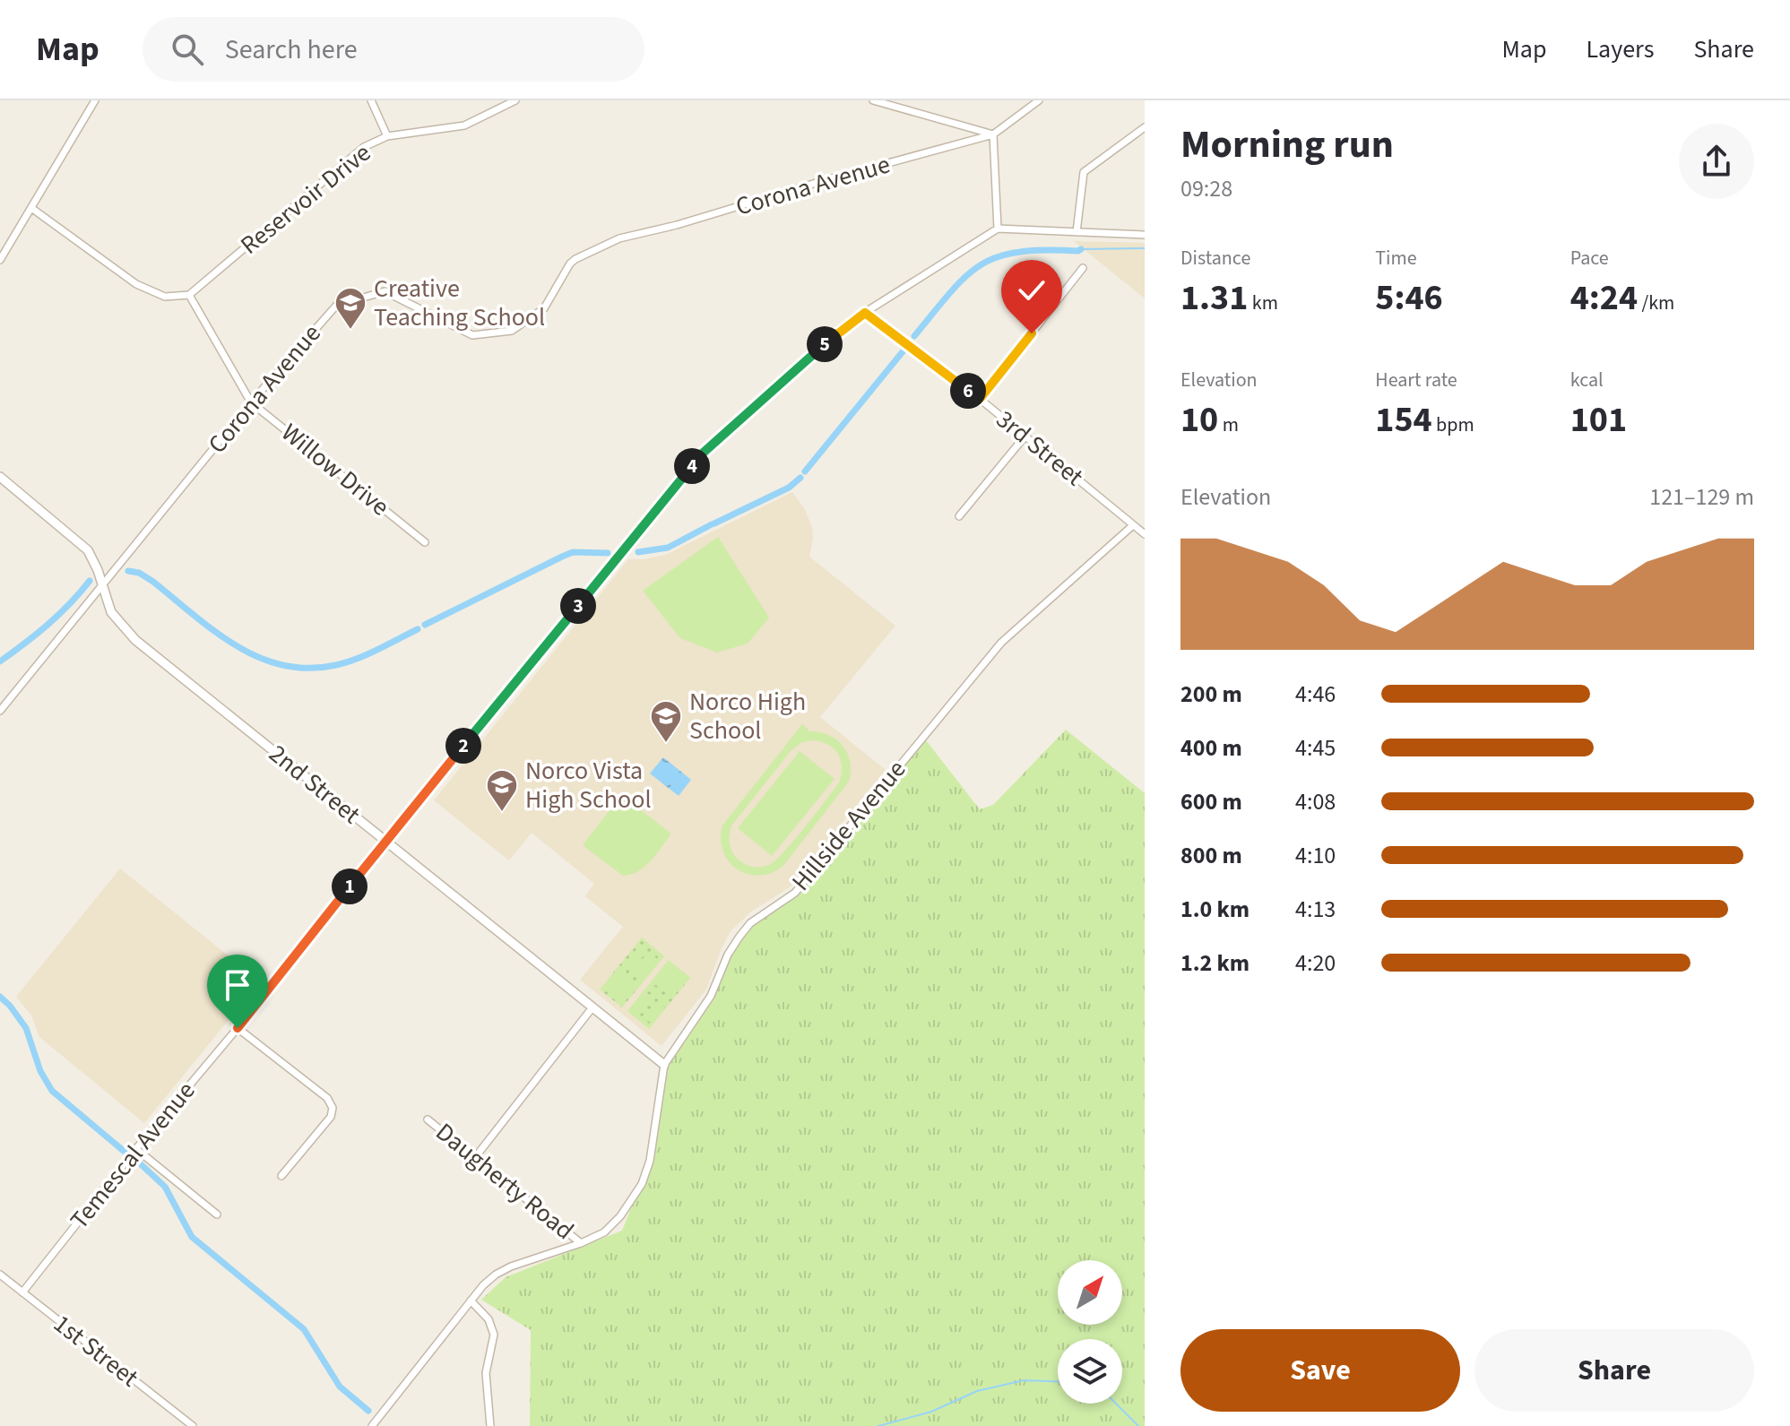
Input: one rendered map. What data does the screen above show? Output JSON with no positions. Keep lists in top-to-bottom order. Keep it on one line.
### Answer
{"streets":{"street":["Corona Avenue","Reservoir Drive","3rd Street","Willow Drive","2nd Street","Hillside Avenue","Temescal Avenue","Daugherty Road","1st Street"]},"crossings":[["Corona Avenue","Willow Drive"],["Corona Avenue","2nd Street"],["Reservoir Drive","Willow Drive"],["3rd Street","Hillside Avenue"],["3rd Street","Temescal Avenue"],["2nd Street","Hillside Avenue"],["2nd Street","Temescal Avenue"],["Hillside Avenue","Daugherty Road"],["Temescal Avenue","1st Street"]],"places":{"school or university":["Creative Teaching School","Norco High School","Norco Vista High School"]},"north":"top right","page":{"header":"Map","search":"Search here","nav":["Map","Layers","Share"],"heading":["Morning run","09:28"],"stats":[["Distance","1.31 km"],["Time","5:46"],["Pace","4:24 /km"],["Elevation","10 m"],["Heart rate","154 bpm"],["kcal","101"]],"pins":["5","6","4","3","2","1"],"chart":["Elevation","121–129 m"],"list":[{"name":"200 m","note":"4:46"},{"name":"400 m","note":"4:45"},{"name":"600 m","note":"4:08"},{"name":"800 m","note":"4:10"},{"name":"1.0 km","note":"4:13"},{"name":"1.2 km","note":"4:20"}],"buttons":["Save","Share"]}}
